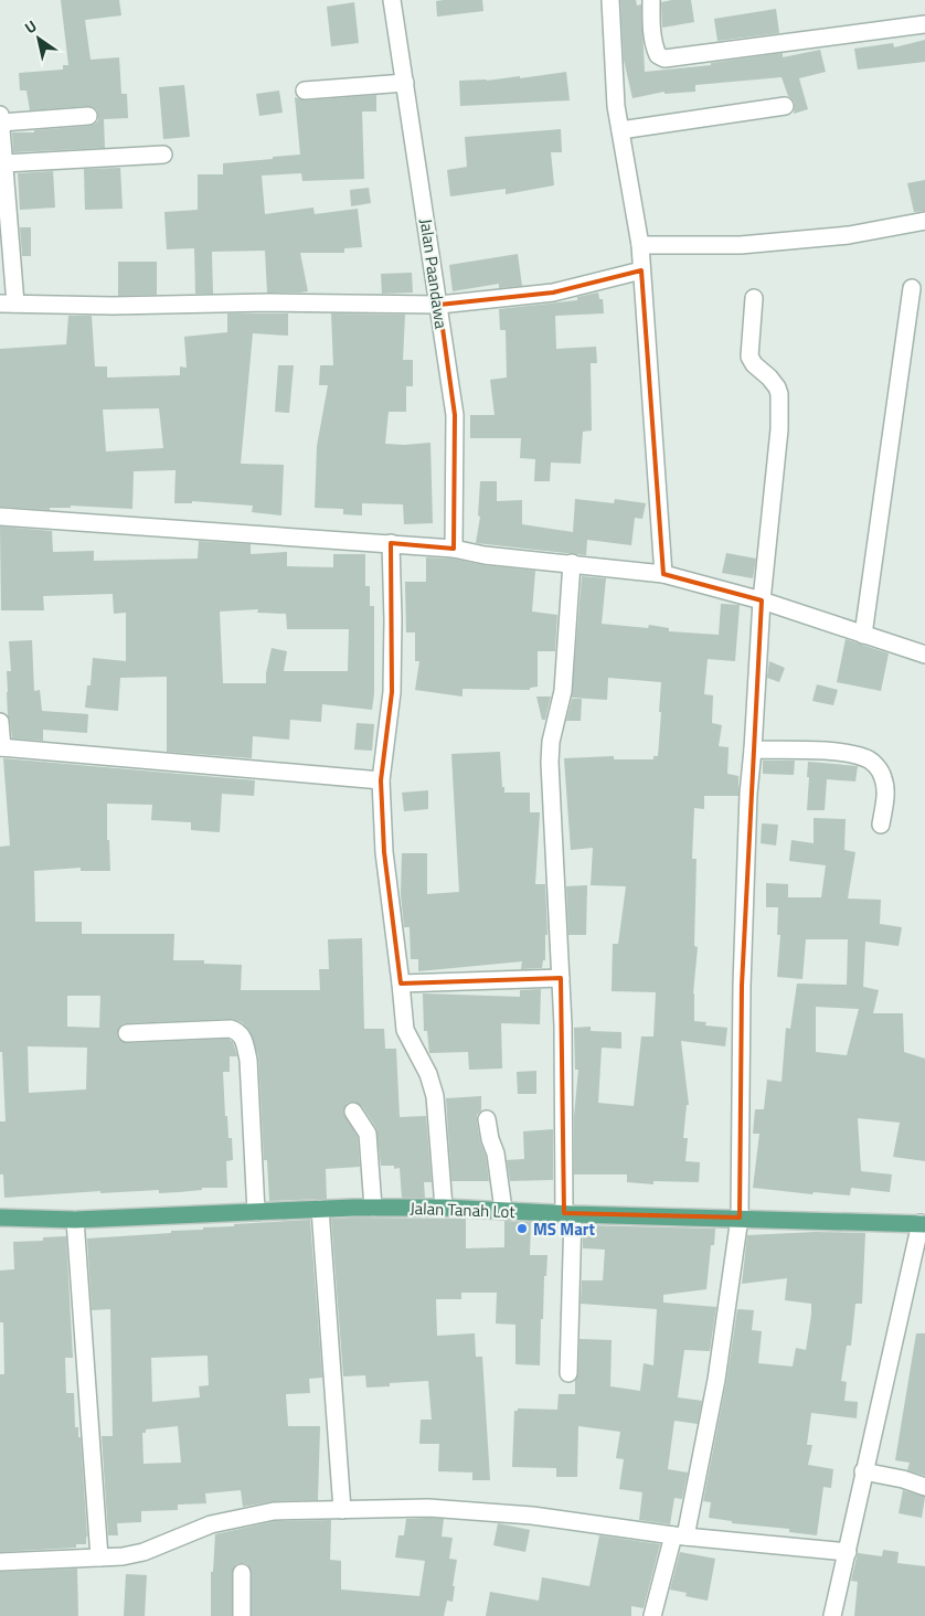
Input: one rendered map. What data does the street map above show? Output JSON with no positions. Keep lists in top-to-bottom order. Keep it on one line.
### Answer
{"streets":{"main road":["Jalan Tanah Lot"],"street":["Jalan Paandawa"]},"places":["MS Mart"],"north":"top left"}
